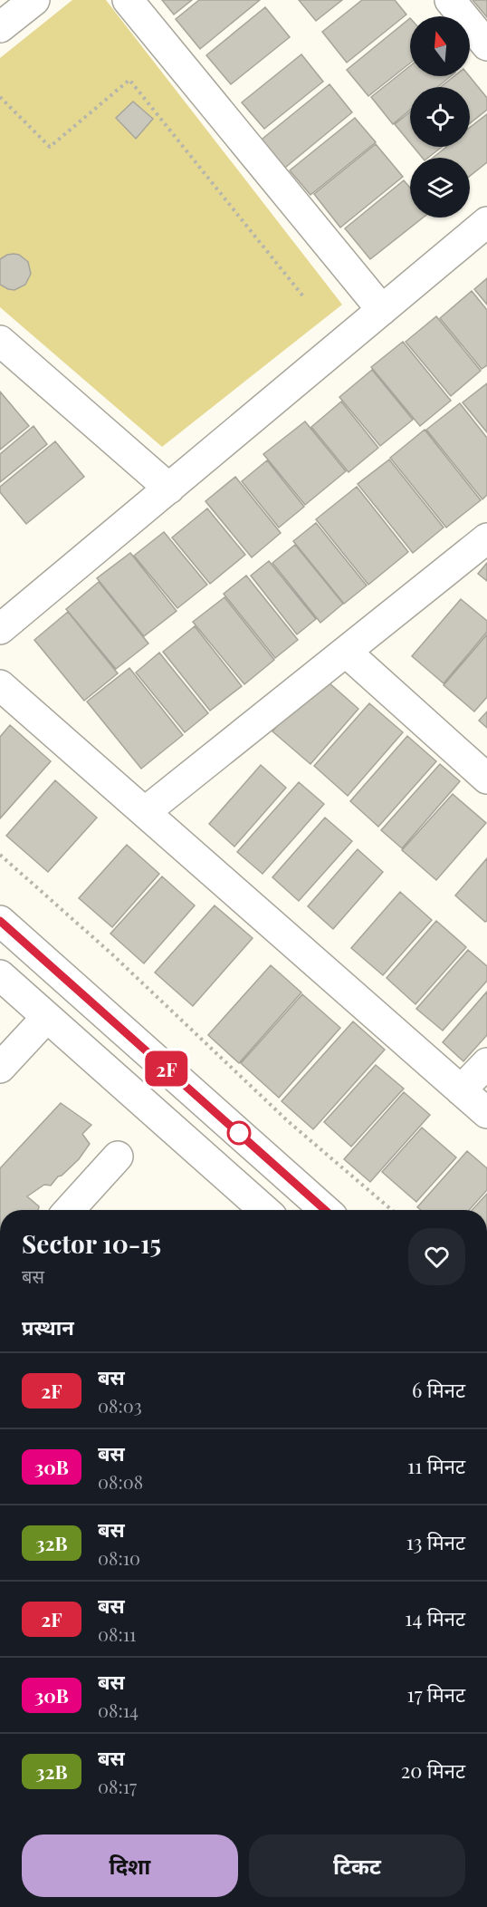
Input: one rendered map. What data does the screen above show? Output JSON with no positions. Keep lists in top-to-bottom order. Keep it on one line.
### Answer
{"lines":["bus line 2F"],"north":"top","page":{"on_map":"2F","heading":[["Sector 10-15","बस"],"प्रस्थान"],"list":[{"mark":"2F","name":"बस","note":"08:03","value":"6 मिनट"},{"mark":"30B","name":"बस","note":"08:08","value":"11 मिनट"},{"mark":"32B","name":"बस","note":"08:10","value":"13 मिनट"},{"mark":"2F","name":"बस","note":"08:11","value":"14 मिनट"},{"mark":"30B","name":"बस","note":"08:14","value":"17 मिनट"},{"mark":"32B","name":"बस","note":"08:17","value":"20 मिनट"}],"buttons":["दिशा","टिकट"]}}
